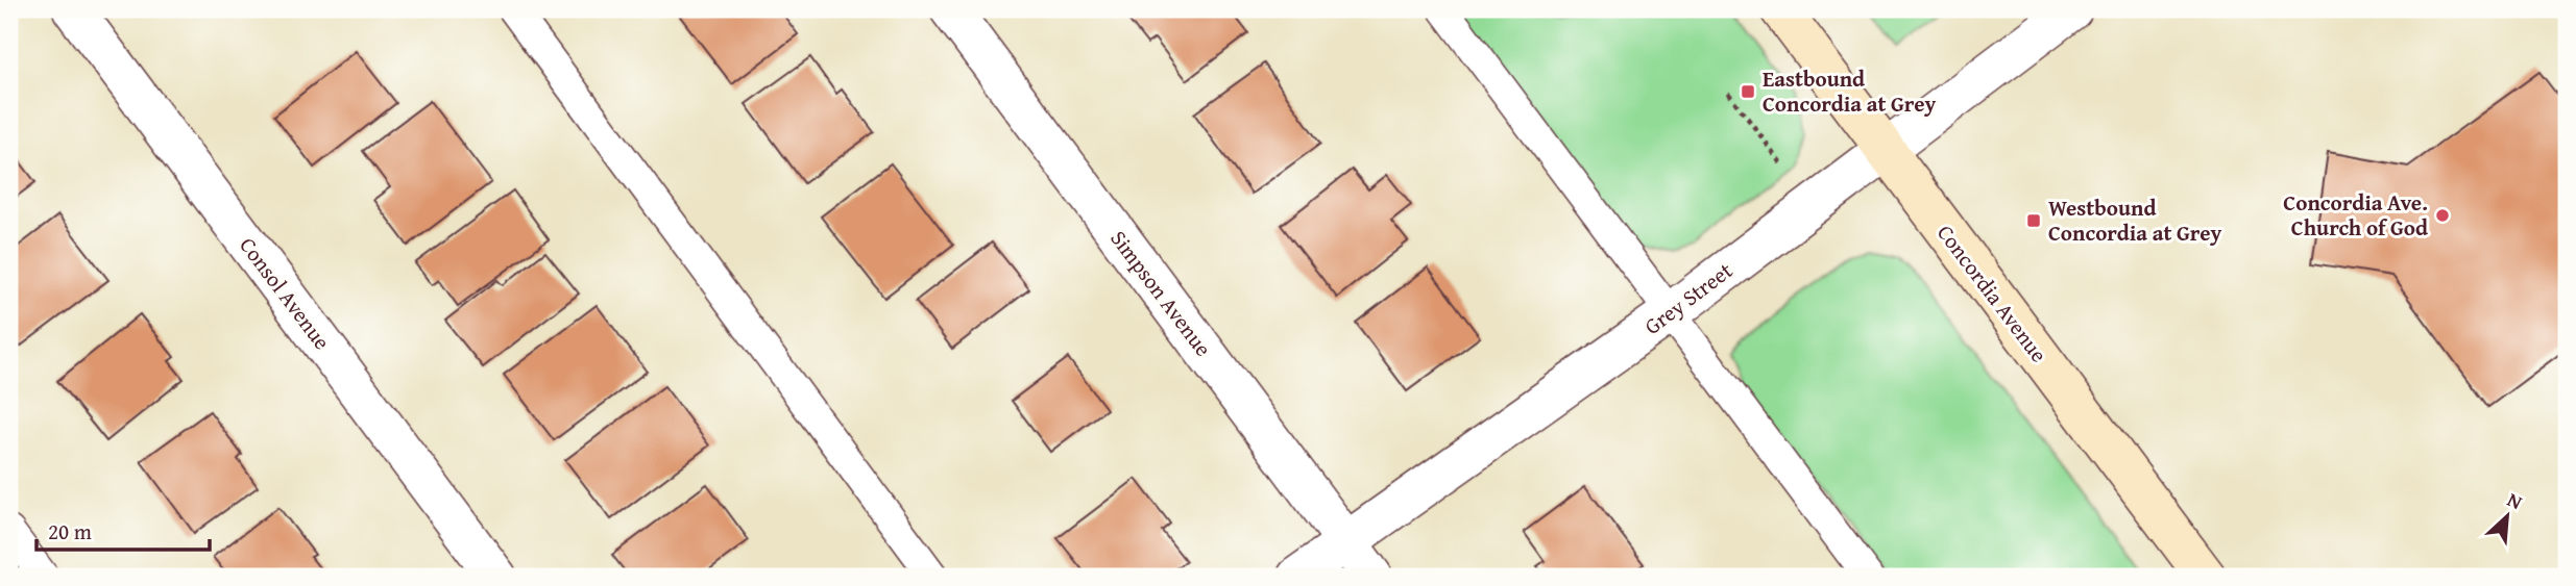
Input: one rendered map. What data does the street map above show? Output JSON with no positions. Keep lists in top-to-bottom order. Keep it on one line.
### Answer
{"streets":{"main road":["Concordia Avenue"],"street":["Consol Avenue","Simpson Avenue","Grey Street"]},"crossings":[["Simpson Avenue","Grey Street"],["Concordia Avenue","Grey Street"]],"places":{"transit":["Eastbound Concordia at Grey","Westbound Concordia at Grey"],"other":["Concordia Ave. Church of God"]},"scale_bar":"20 m","north":"top right"}
